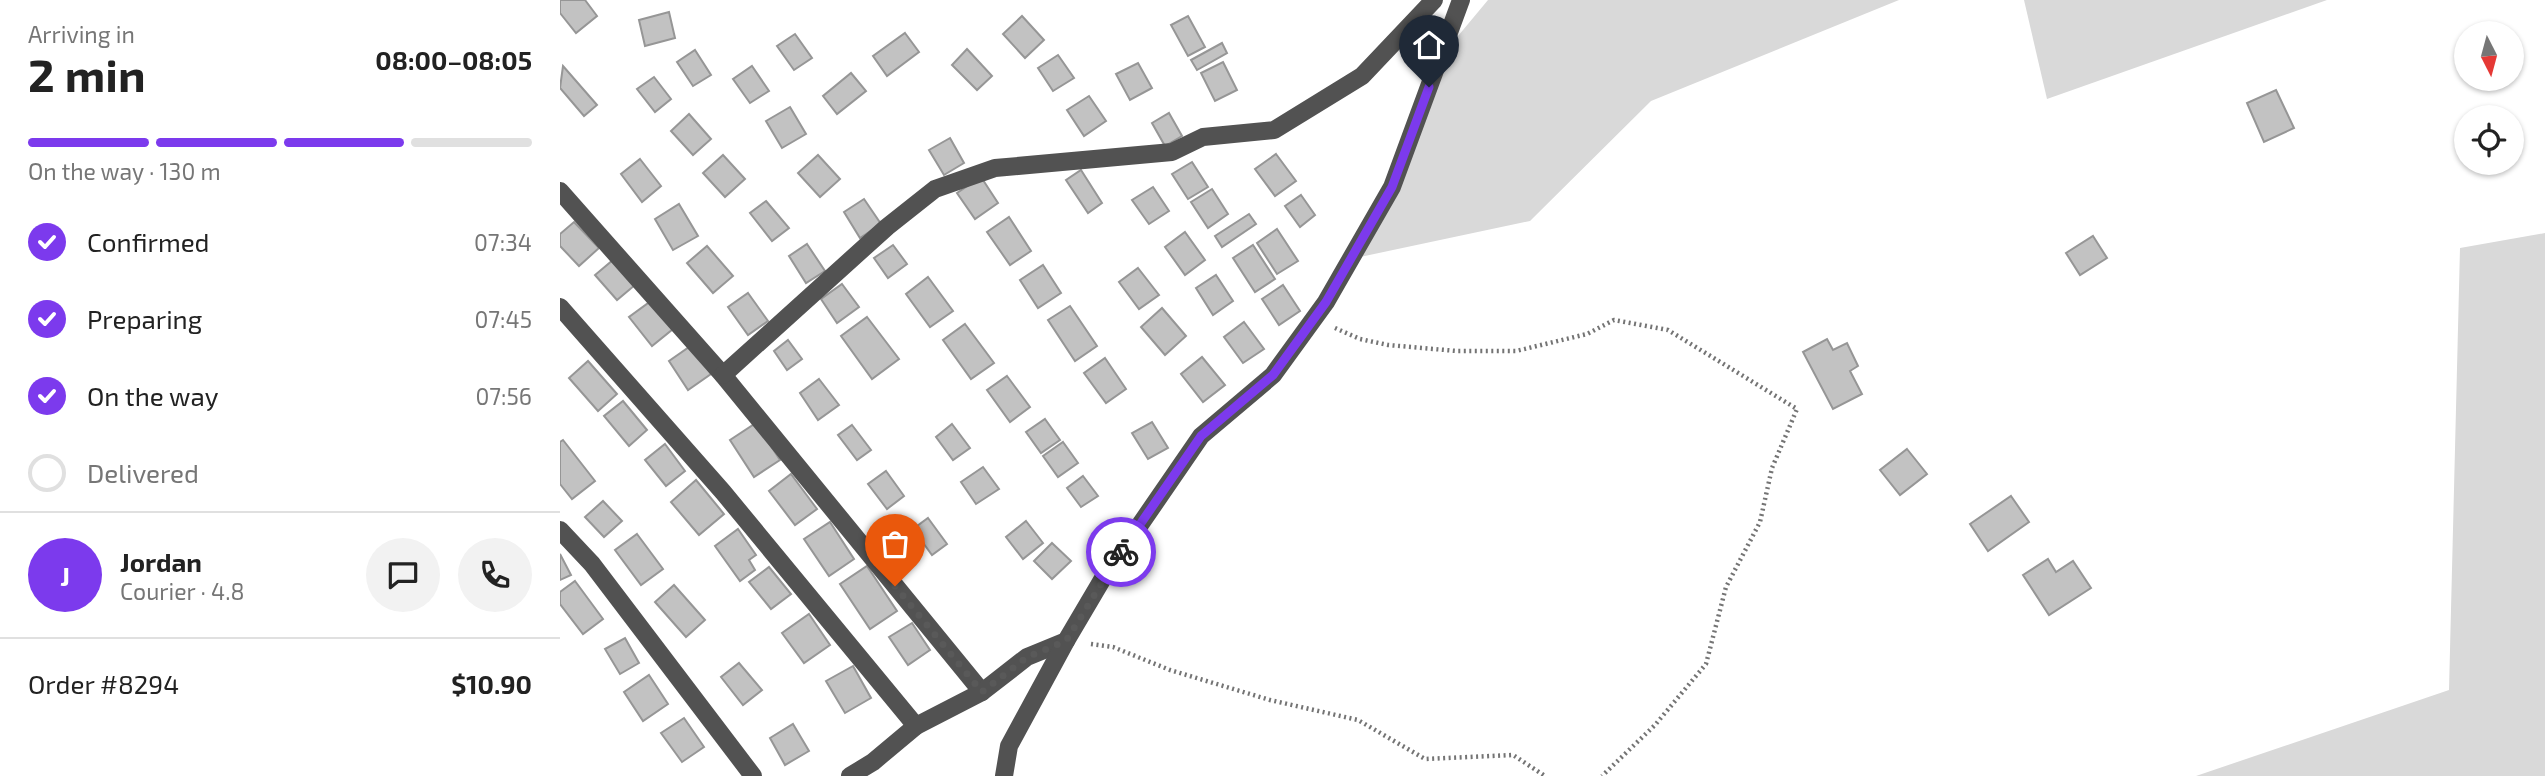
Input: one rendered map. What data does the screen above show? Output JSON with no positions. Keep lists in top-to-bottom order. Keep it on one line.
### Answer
{"north":"bottom","page":{"heading":["2 min","Arriving in","08:00–08:05"],"panel":["Jordan","Courier · 4.8","Order #8294","$10.90"],"bar":"On the way · 130 m","list":[["Confirmed","07:34"],["Preparing","07:45"],["On the way","07:56"],"Delivered"],"round":"J"}}
